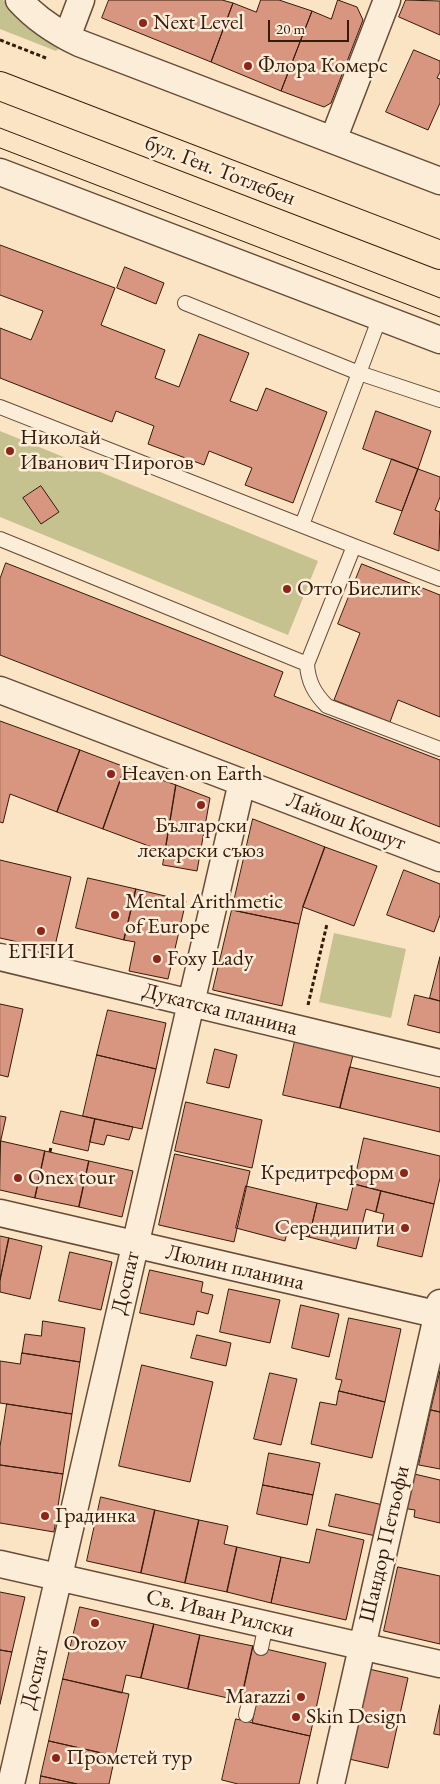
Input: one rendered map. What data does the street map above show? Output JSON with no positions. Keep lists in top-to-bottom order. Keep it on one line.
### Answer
{"streets":{"main road":["бул. Ген. Тотлебен"],"street":["Лайош Кошут","Дукатска планина","Люлин планина","Доспат","Шандор Петьофи","Св. Иван Рилски"]},"crossings":[["Лайош Кошут","Доспат"],["Дукатска планина","Доспат"],["Люлин планина","Доспат"],["Люлин планина","Шандор Петьофи"],["Доспат","Св. Иван Рилски"],["Шандор Петьофи","Св. Иван Рилски"]],"places":["Next Level","Флора Комерс","Николай Иванович Пирогов","Отто Биелигк","Heaven on Earth","Български лекарски съюз","Mental Arithmetic of Europe","ЕППИ","Foxy Lady","Кредитреформ","Onex tour","Серендипити","Градинка","Orozov","Marazzi","Skin Design","Прометей тур"],"scale_bar":"20 m"}
